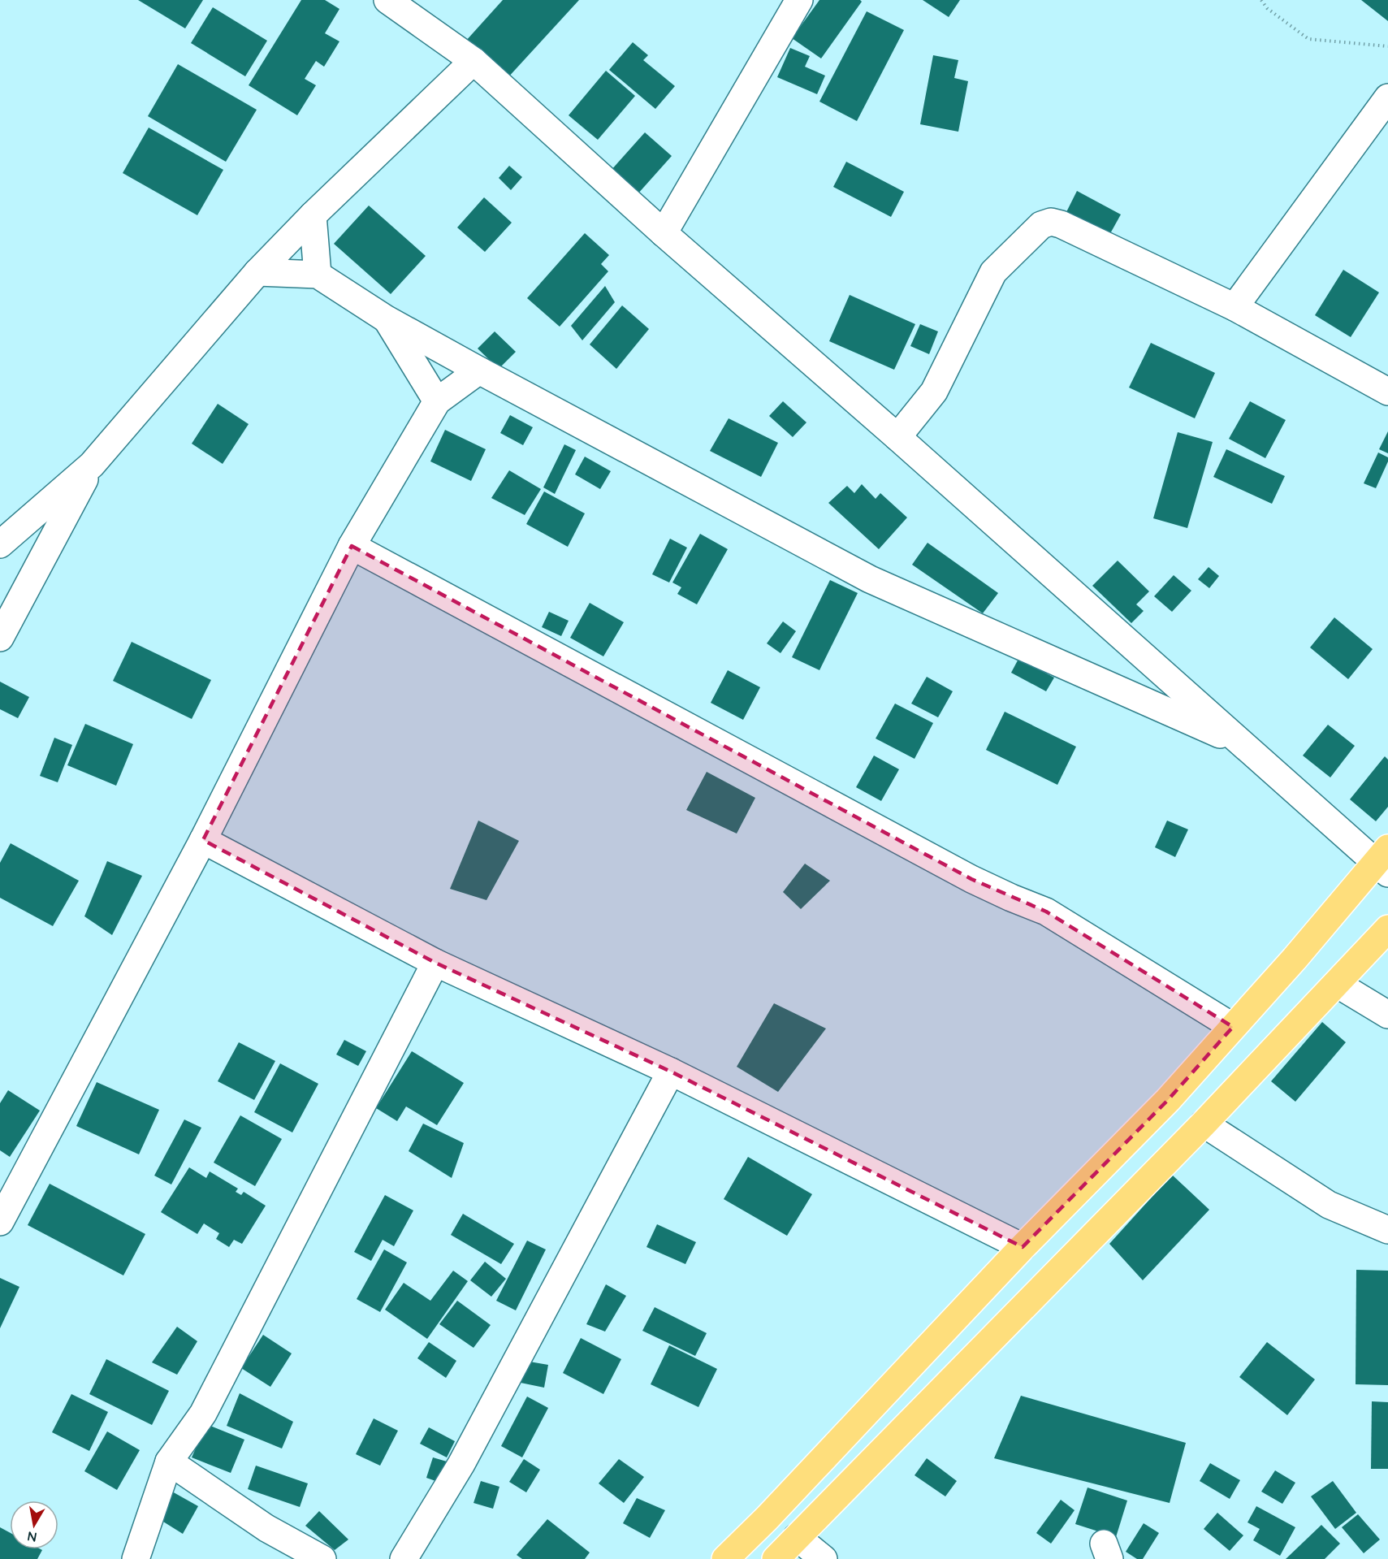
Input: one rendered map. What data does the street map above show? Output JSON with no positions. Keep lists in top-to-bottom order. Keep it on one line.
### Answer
{"north":"bottom"}
